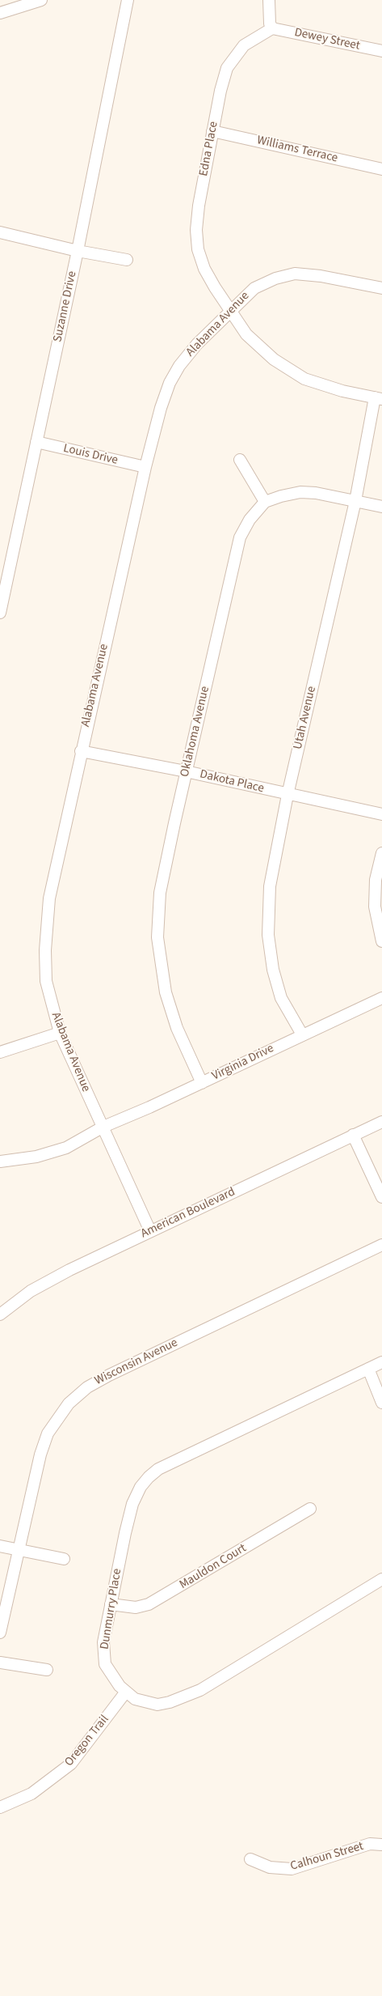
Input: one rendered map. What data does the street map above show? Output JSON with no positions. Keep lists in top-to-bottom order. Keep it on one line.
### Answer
{"streets":{"street":["Dewey Street","Edna Place","Williams Terrace","Suzanne Drive","Alabama Avenue","Louis Drive","Utah Avenue","Oklahoma Avenue","Dakota Place","Virginia Drive","American Boulevard","Wisconsin Avenue","Mauldon Court","Dunmurry Place","Oregon Trail","Calhoun Street"]},"crossings":[["Dewey Street","Edna Place"],["Edna Place","Williams Terrace"],["Edna Place","Alabama Avenue"],["Edna Place","Utah Avenue"],["Suzanne Drive","Louis Drive"],["Alabama Avenue","Louis Drive"],["Alabama Avenue","Dakota Place"],["Alabama Avenue","Virginia Drive"],["Alabama Avenue","American Boulevard"],["Utah Avenue","Dakota Place"],["Utah Avenue","Virginia Drive"],["Oklahoma Avenue","Dakota Place"],["Oklahoma Avenue","Virginia Drive"],["Mauldon Court","Dunmurry Place"],["Dunmurry Place","Oregon Trail"]]}
